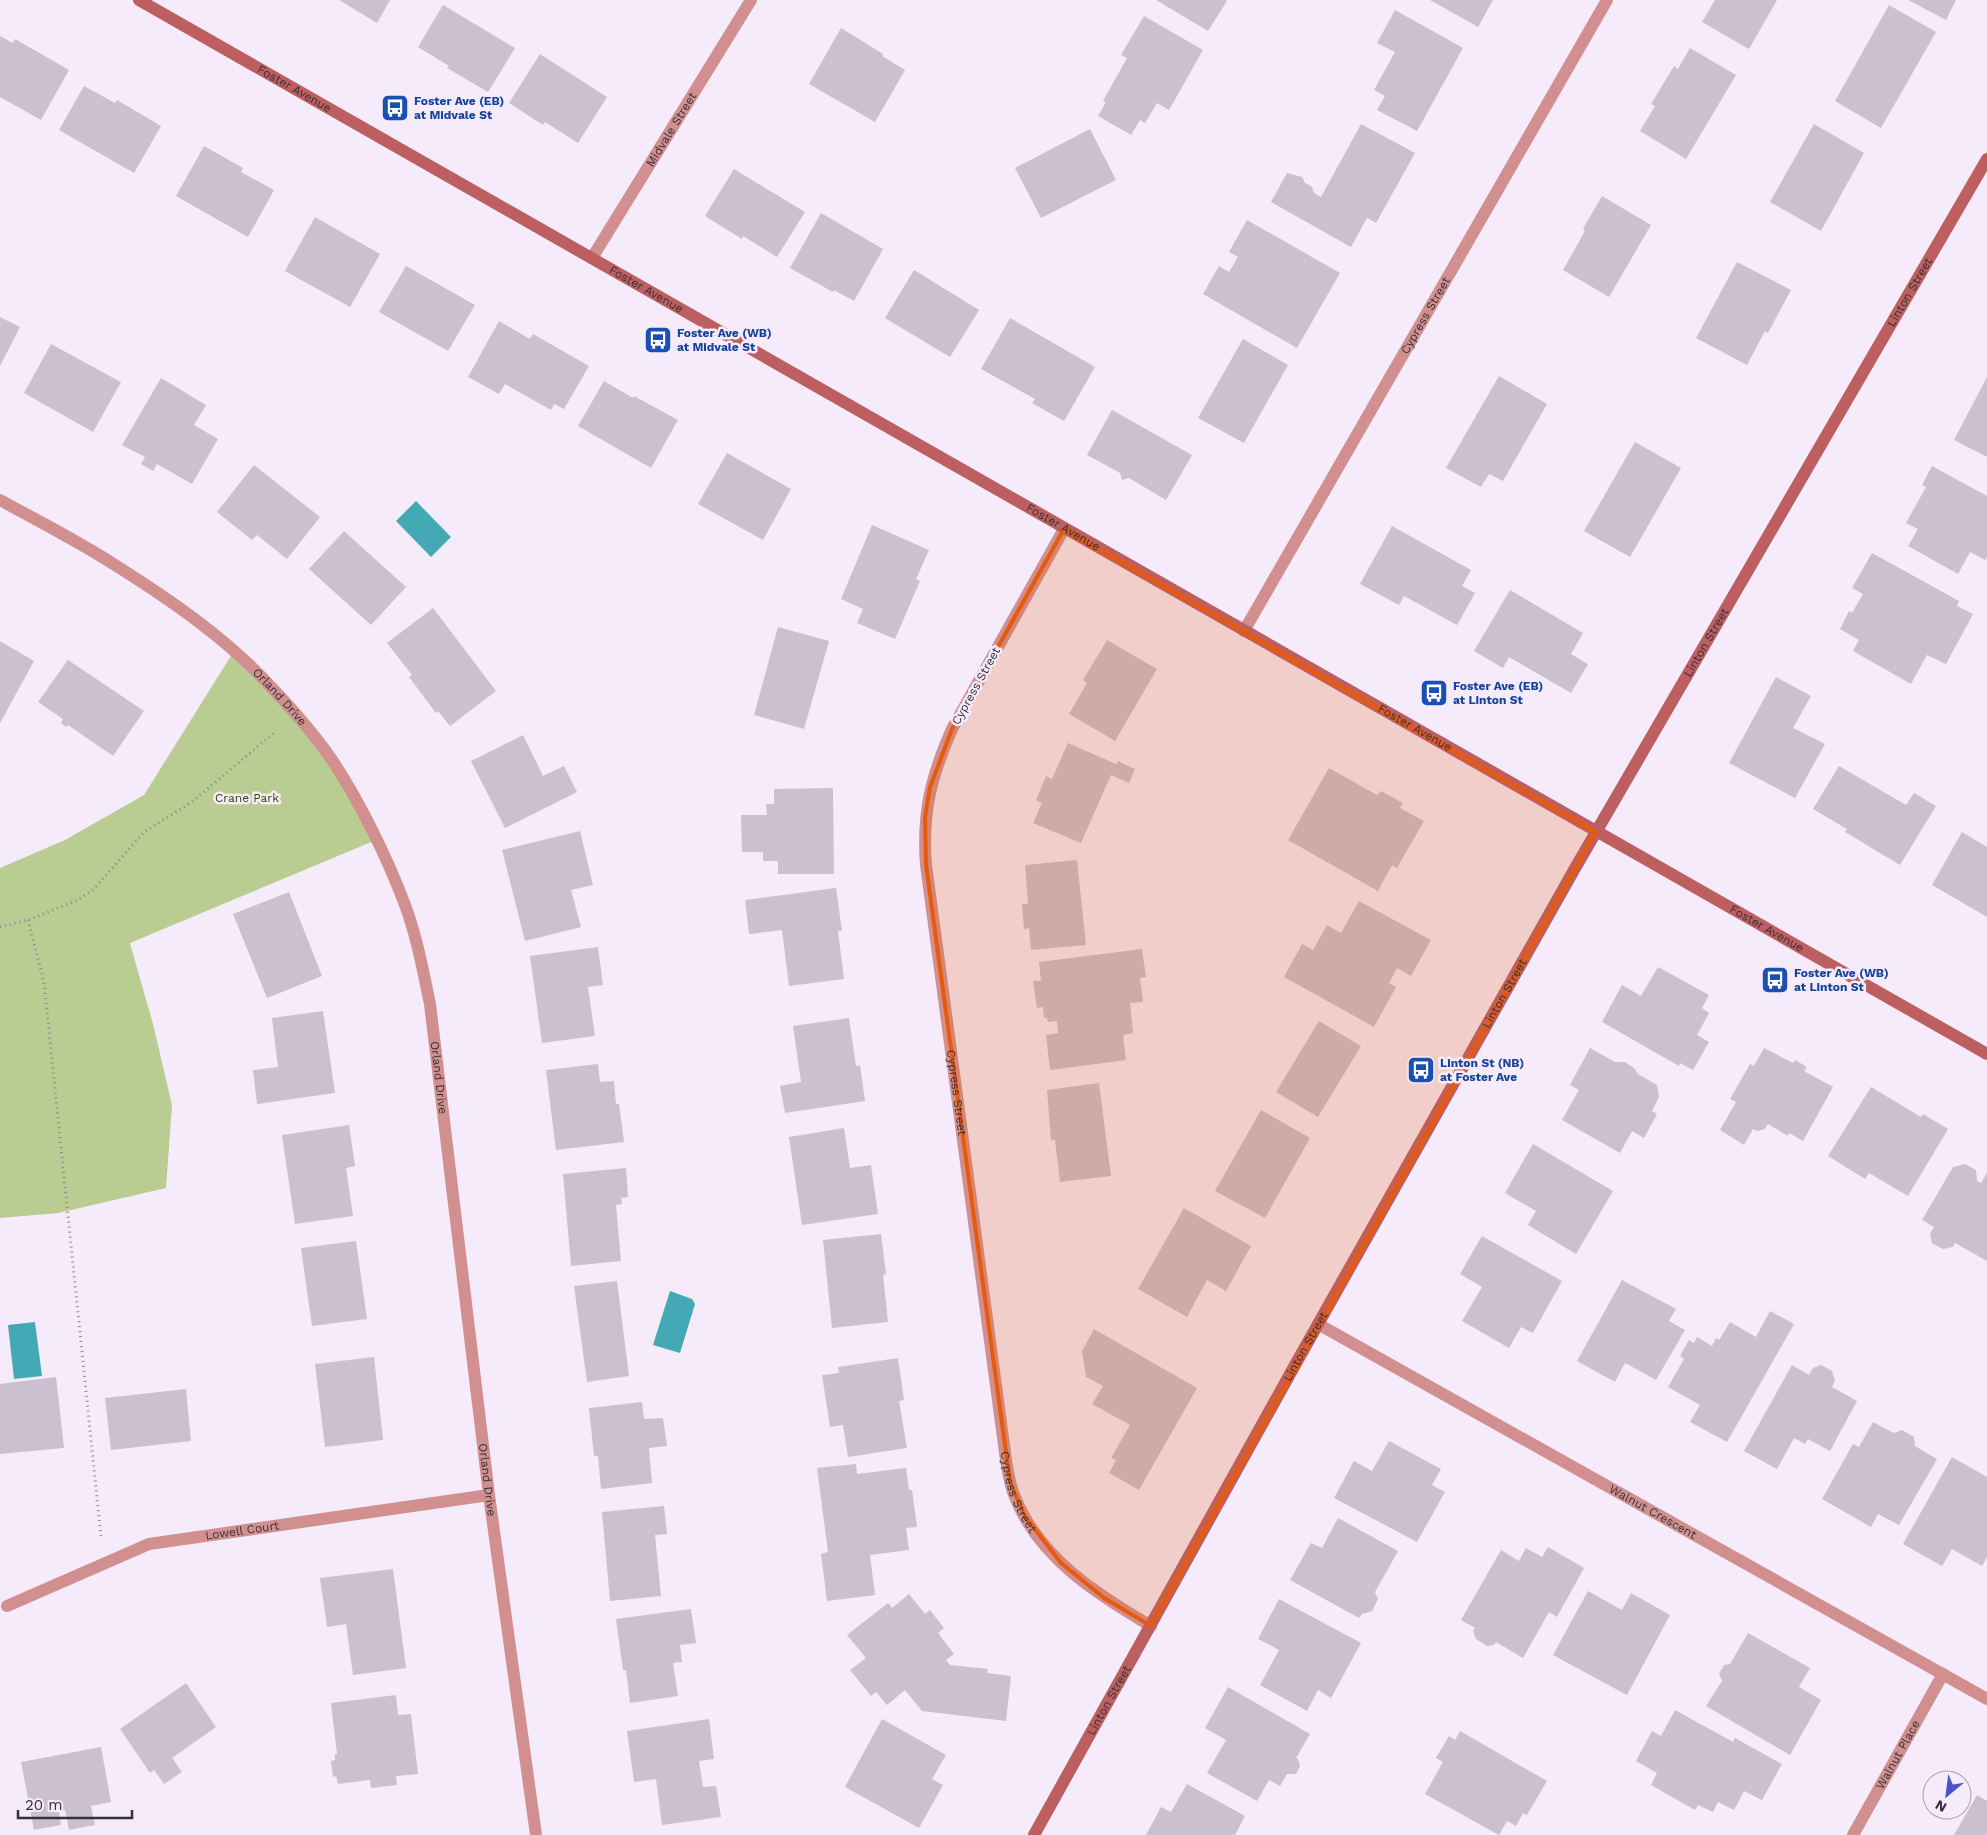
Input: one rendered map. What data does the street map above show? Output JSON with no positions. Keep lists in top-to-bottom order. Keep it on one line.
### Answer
{"streets":{"street":["Foster Avenue","Midvale Street","Linton Street","Cypress Street","Orland Drive","Walnut Crescent","Lowell Court","Walnut Place"]},"crossings":[["Foster Avenue","Midvale Street"],["Foster Avenue","Linton Street"],["Foster Avenue","Cypress Street"],["Linton Street","Cypress Street"],["Linton Street","Walnut Crescent"],["Orland Drive","Lowell Court"],["Walnut Crescent","Walnut Place"]],"parks":["Crane Park"],"places":{"bus stop":["Foster Ave (EB) at Midvale St","Foster Ave (WB) at Midvale St","Foster Ave (EB) at Linton St","Foster Ave (WB) at Linton St","Linton St (NB) at Foster Ave"]},"scale_bar":"20 m","north":"bottom left"}
